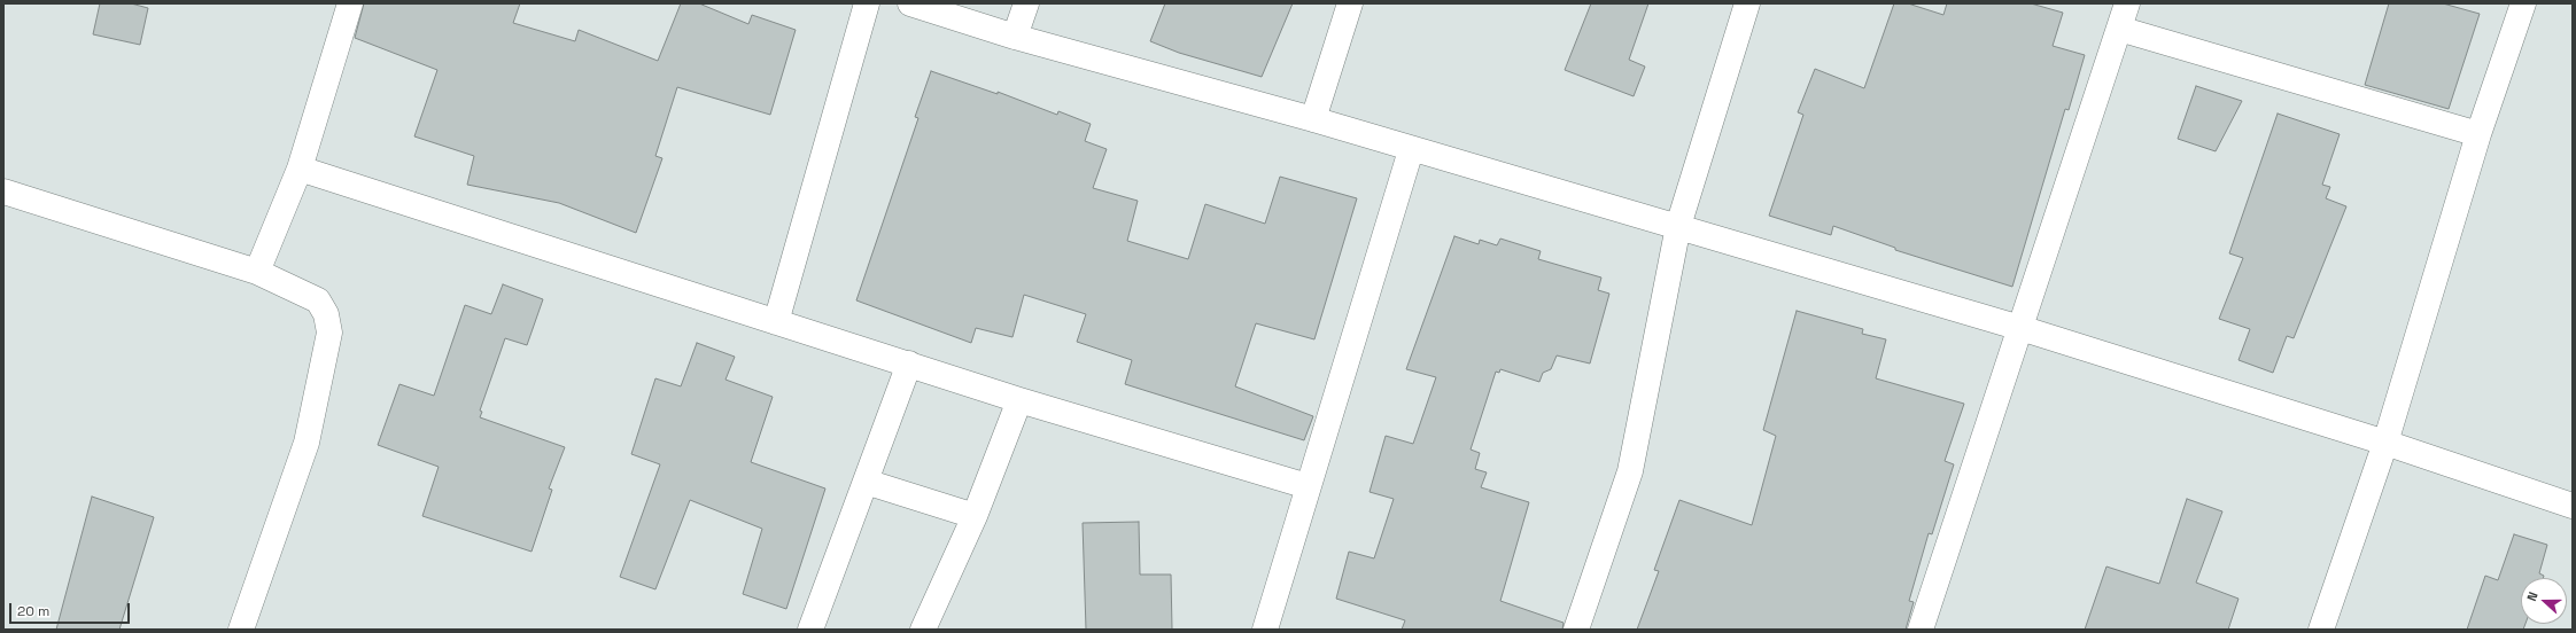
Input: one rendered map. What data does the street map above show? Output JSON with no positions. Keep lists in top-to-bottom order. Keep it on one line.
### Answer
{"scale_bar":"20 m","north":"left"}
